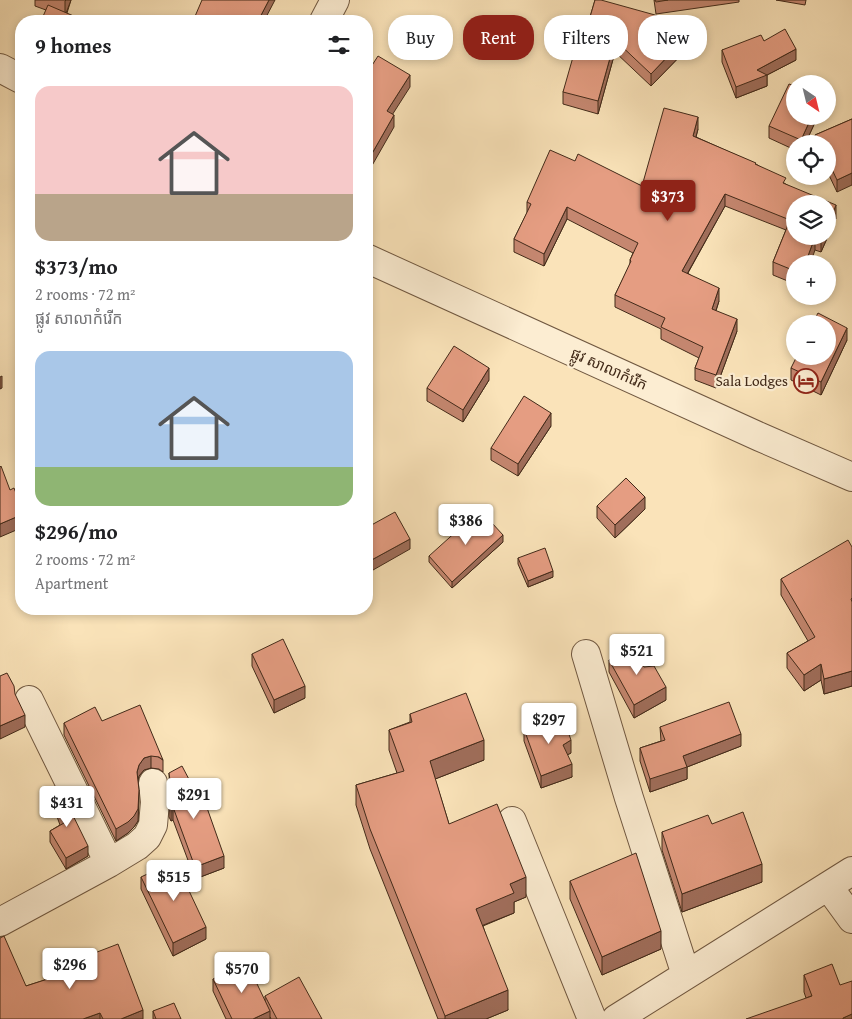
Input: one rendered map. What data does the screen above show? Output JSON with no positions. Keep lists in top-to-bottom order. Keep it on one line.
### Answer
{"streets":{"street":["ផ្លូវ សាលាកំរើក"]},"places":{"hotel":["Sala Lodges"]},"north":"bottom right","page":{"chip":["Buy","Rent","Filters","New"],"heading":"9 homes","map_buttons":["+","−"],"list":[{"name":"$373/mo","note":"2 rooms · 72 m² · ផ្លូវ សាលាកំរើក"},{"name":"$296/mo","note":"2 rooms · 72 m² · Apartment"}],"price":["$373","$386","$521","$297","$291","$431","$515","$296","$570"]}}
